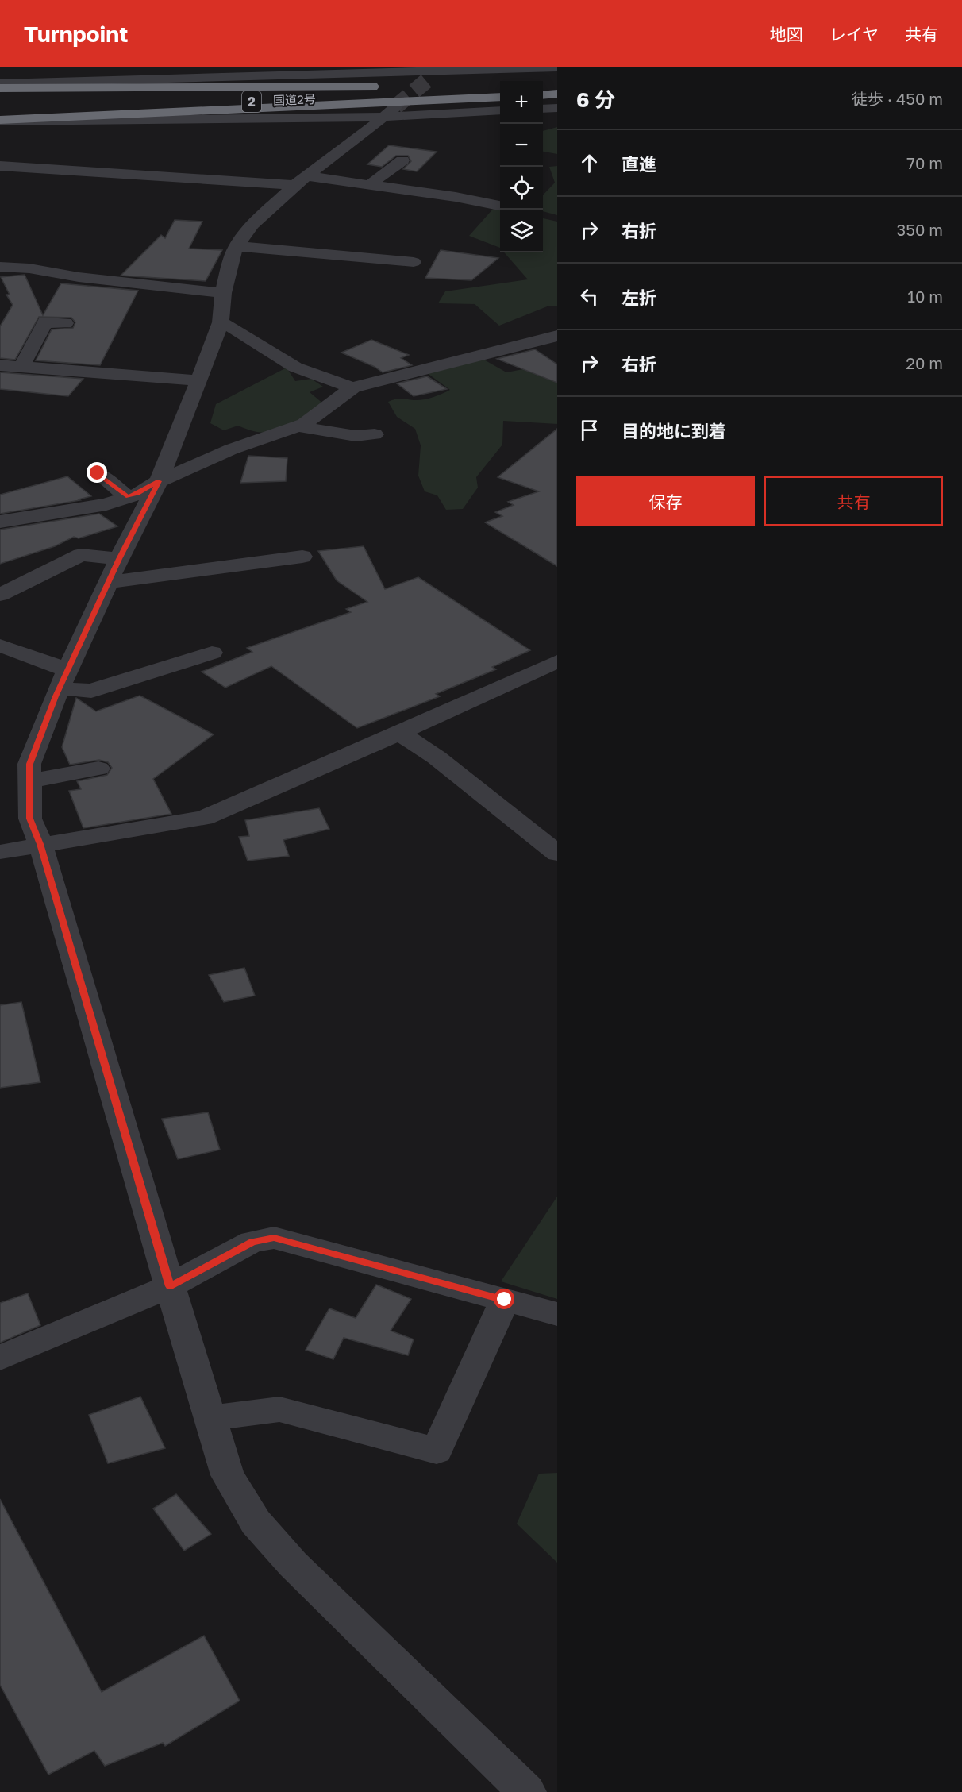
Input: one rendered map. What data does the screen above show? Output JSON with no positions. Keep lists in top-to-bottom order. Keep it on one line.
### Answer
{"streets":{"highway":["国道2号","2"]},"page":{"header":"Turnpoint","nav":["地図","レイヤ","共有"],"heading":["6 分","徒歩 · 450 m"],"map_buttons":["+","−"],"list":[["直進","70 m"],["右折","350 m"],["左折","10 m"],["右折","20 m"],"目的地に到着"],"buttons":["保存","共有"]}}
